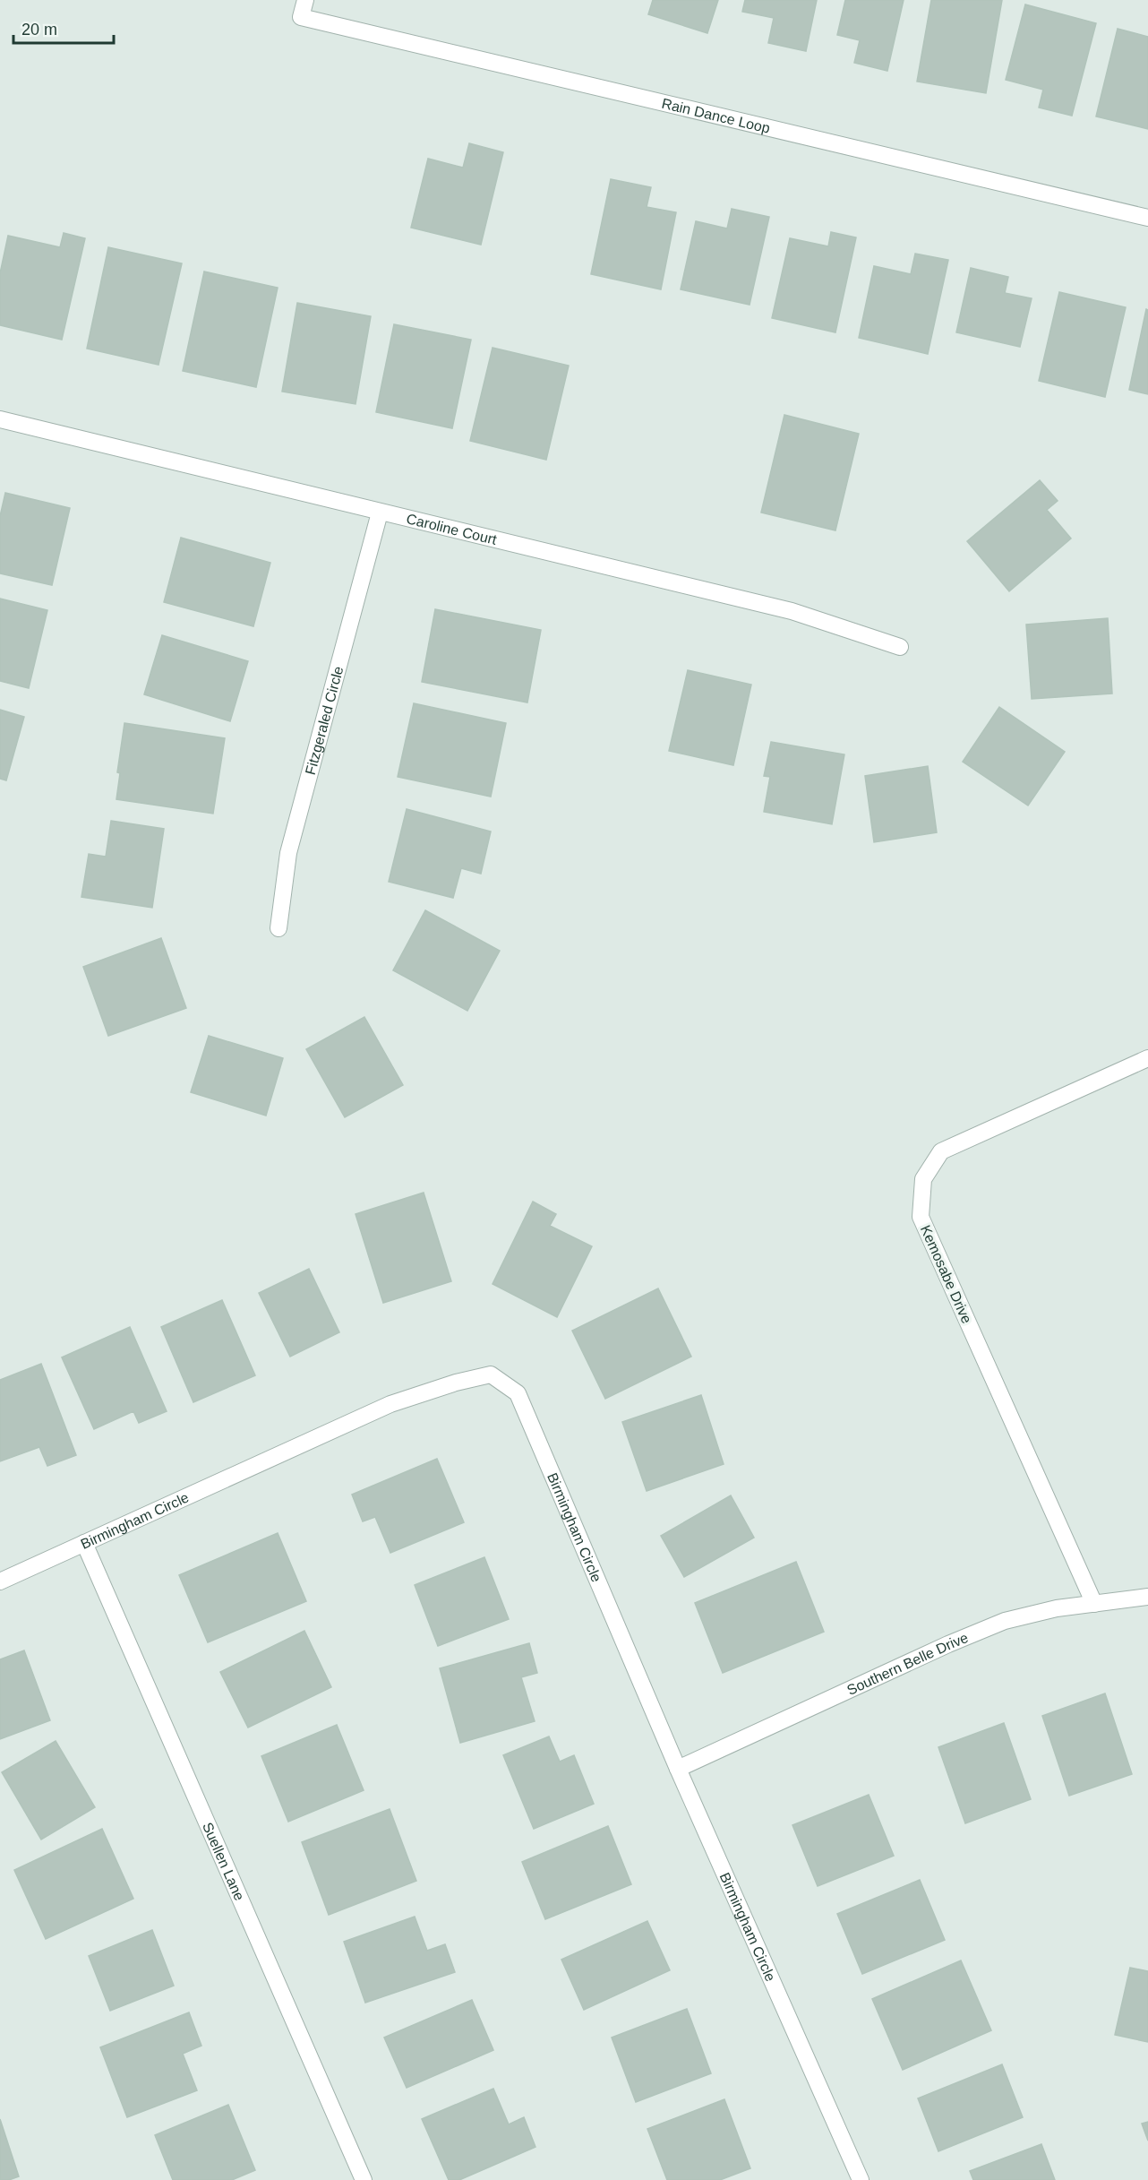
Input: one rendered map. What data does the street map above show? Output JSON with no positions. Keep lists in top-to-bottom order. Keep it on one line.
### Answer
{"streets":{"street":["Rain Dance Loop","Caroline Court","Fitzgeraled Circle","Kemosabe Drive","Birmingham Circle","Southern Belle Drive","Suellen Lane"]},"crossings":[["Caroline Court","Fitzgeraled Circle"],["Kemosabe Drive","Southern Belle Drive"],["Birmingham Circle","Southern Belle Drive"],["Birmingham Circle","Suellen Lane"]],"scale_bar":"20 m"}
